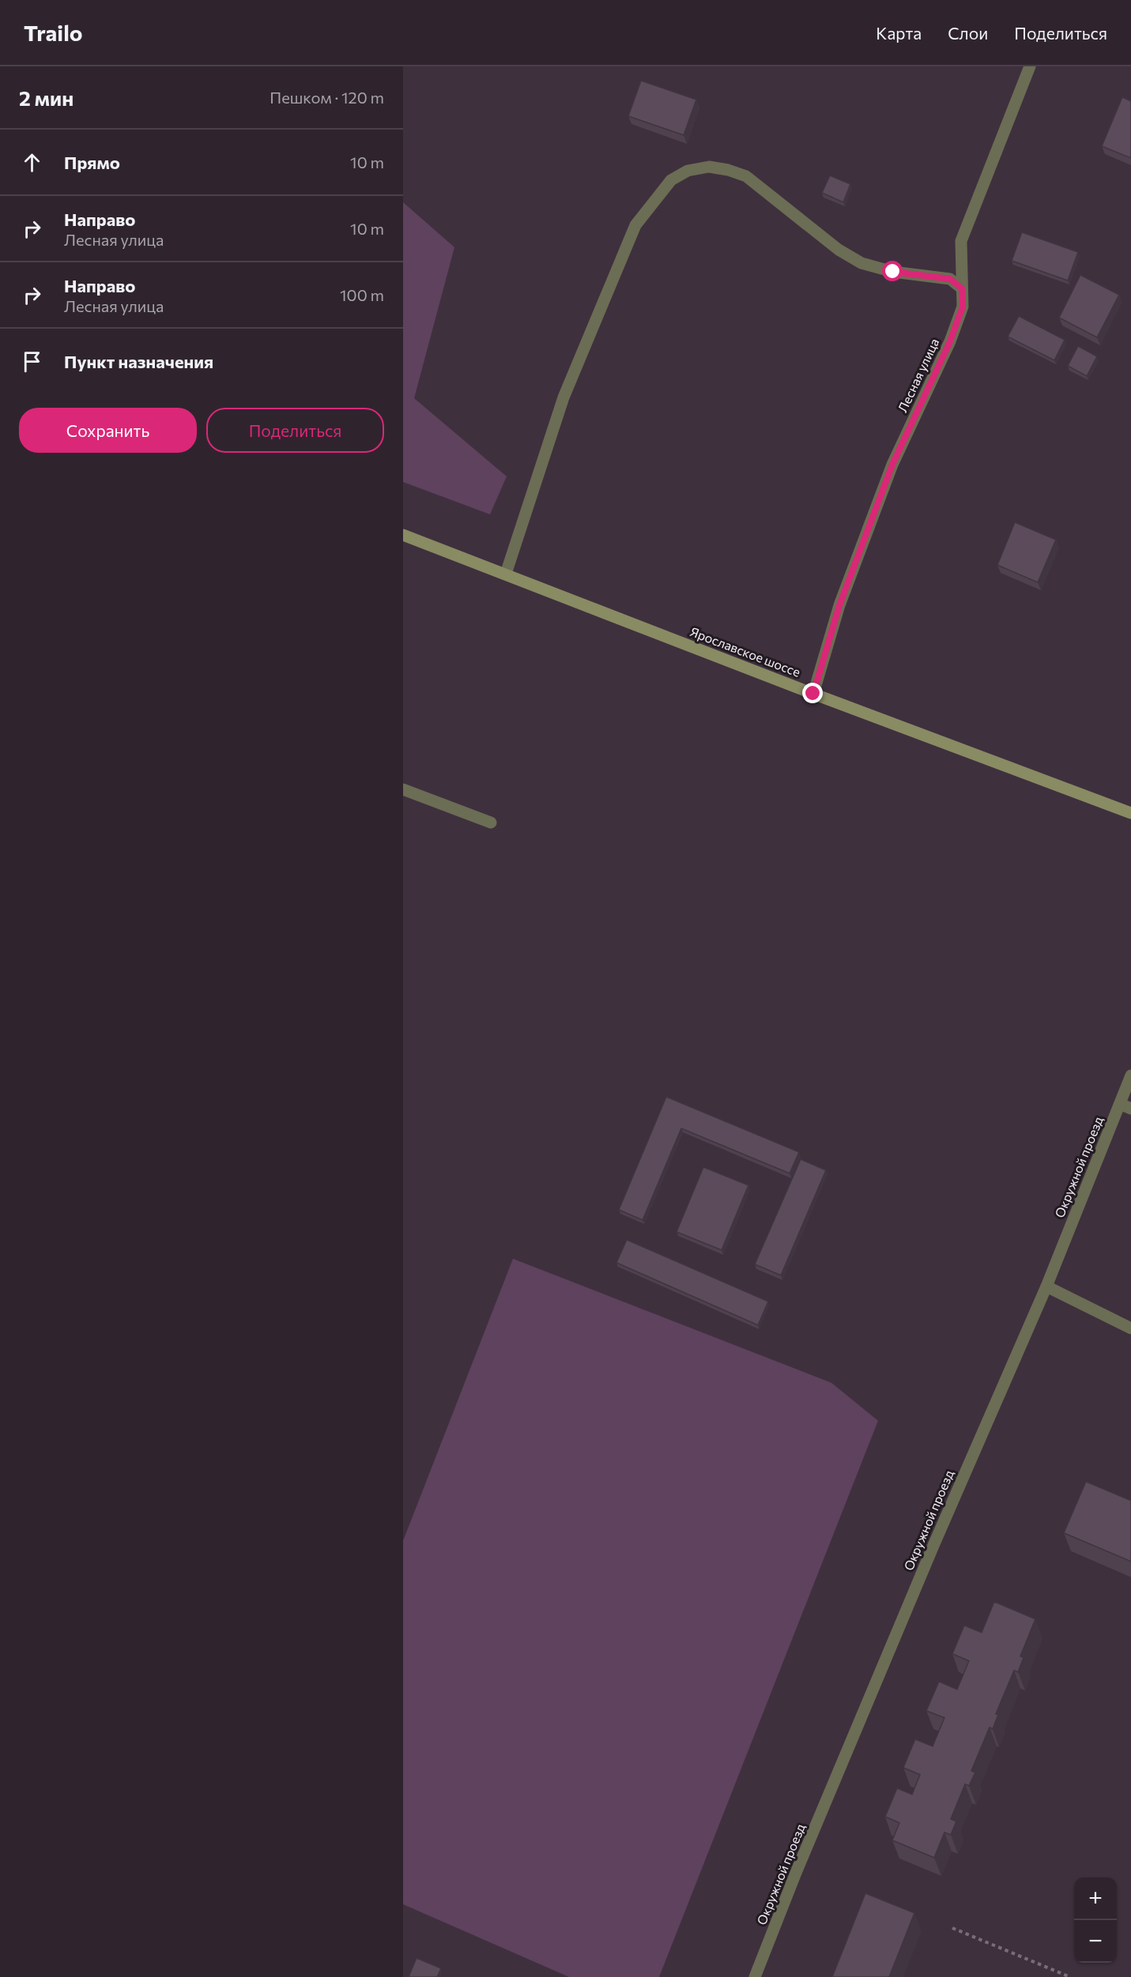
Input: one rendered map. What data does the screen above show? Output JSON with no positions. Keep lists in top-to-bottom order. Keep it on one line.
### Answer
{"streets":{"main road":["Ярославское шоссе"],"street":["Лесная улица","Окружной проезд"]},"crossings":[["Лесная улица","Ярославское шоссе"]],"page":{"header":"Trailo","nav":["Карта","Слои","Поделиться"],"heading":["2 мин","Пешком · 120 m"],"list":[["Прямо","10 m"],["Направо","Лесная улица","10 m"],["Направо","Лесная улица","100 m"],"Пункт назначения"],"buttons":["Сохранить","Поделиться"],"map_buttons":["+","−"]}}
